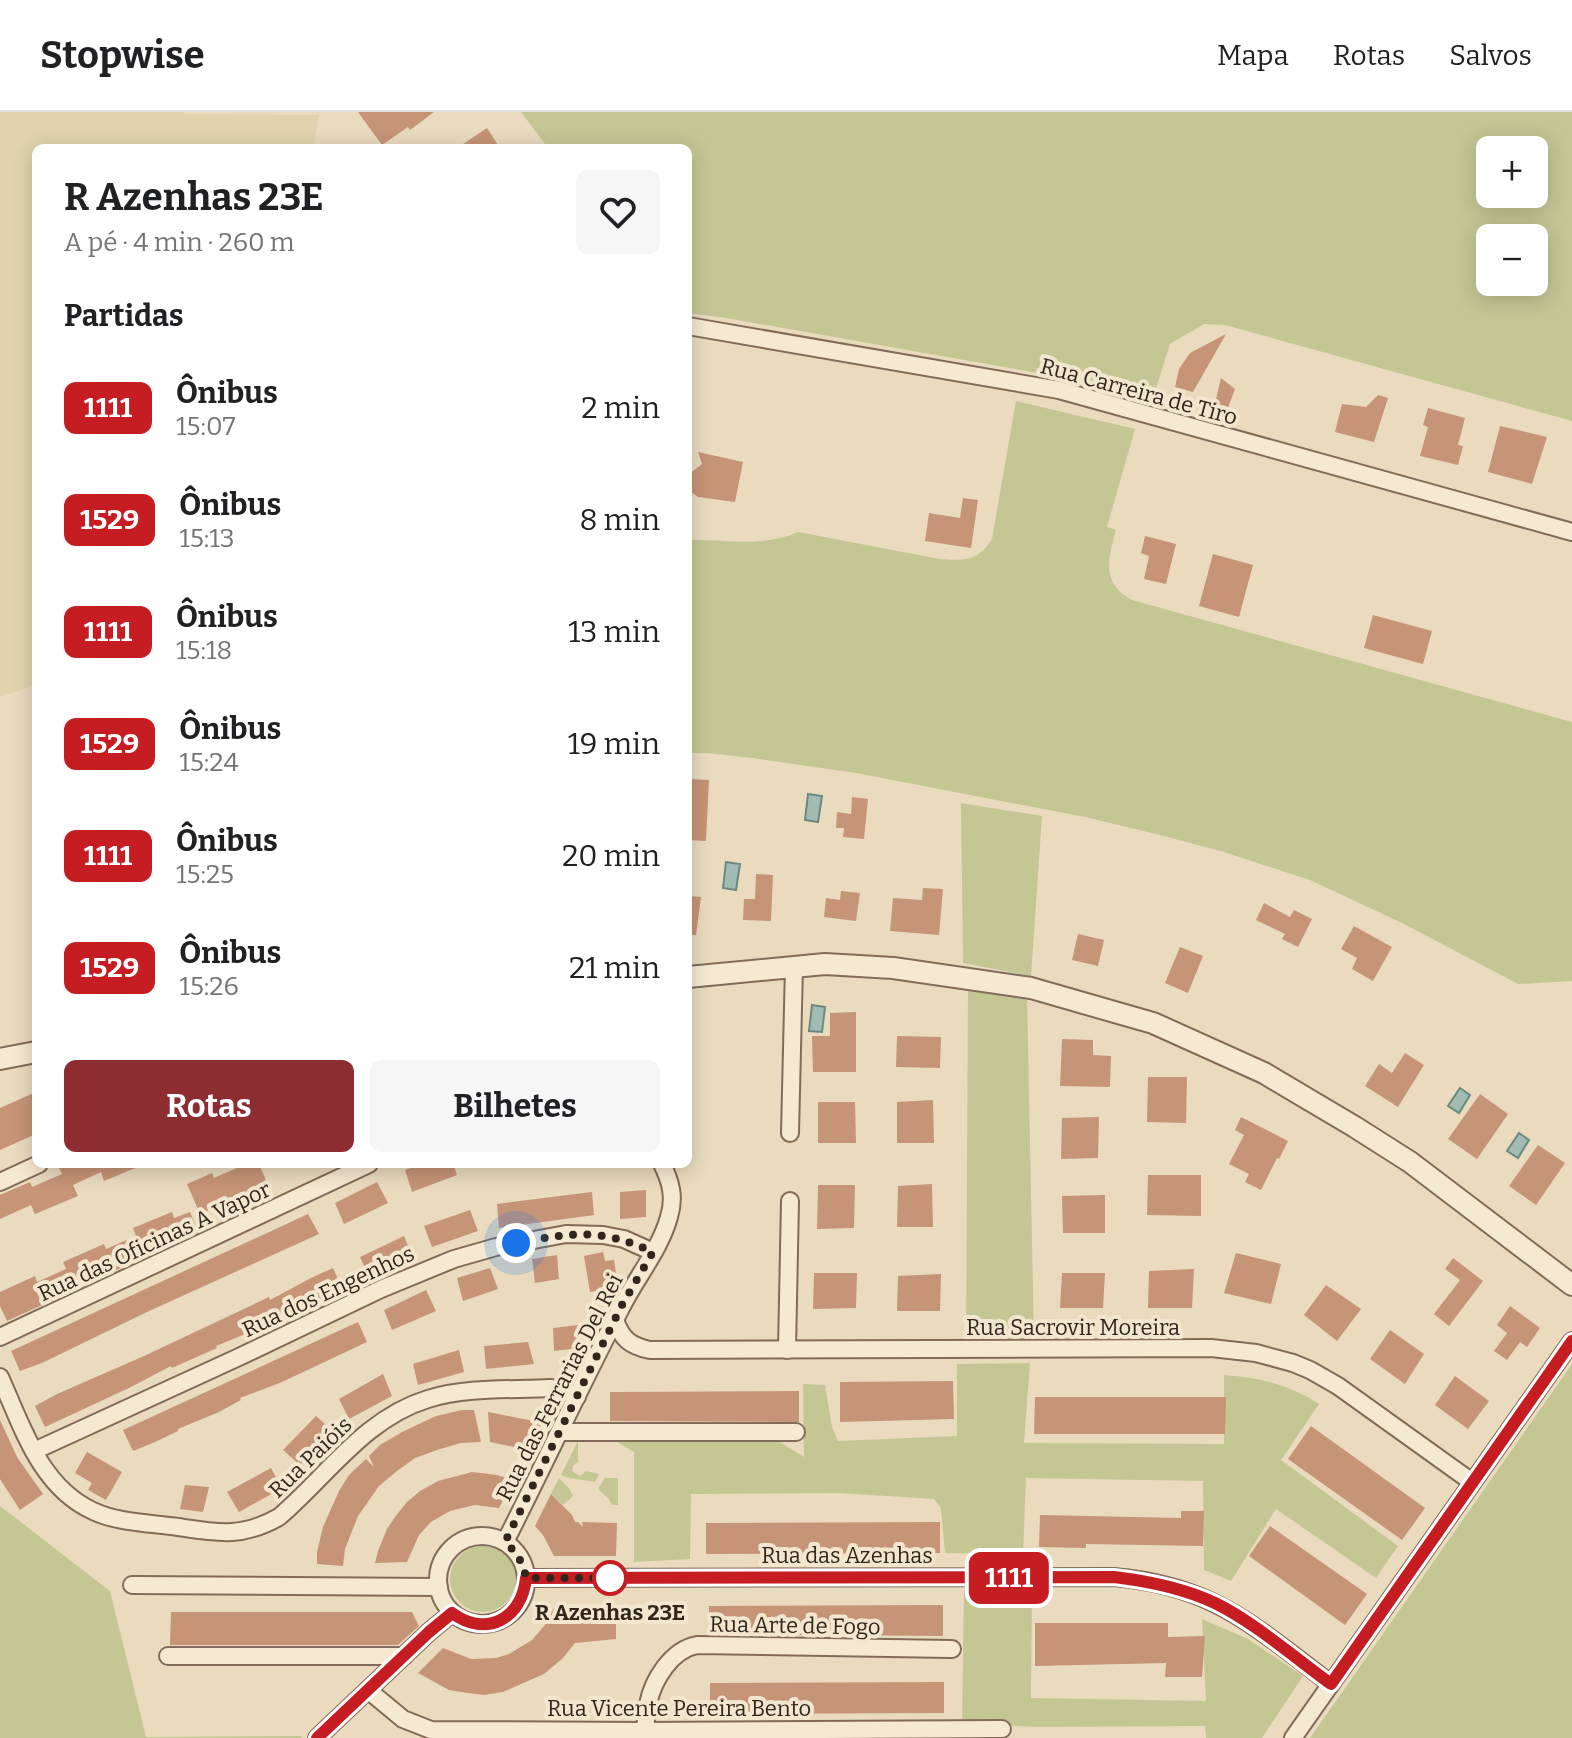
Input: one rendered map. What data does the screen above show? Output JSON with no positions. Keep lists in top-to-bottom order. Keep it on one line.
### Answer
{"streets":{"street":["Rua Carreira de Tiro","Rua das Oficinas A Vapor","Rua dos Engenhos","Rua Sacrovir Moreira","Rua das Ferrarias Del Rei","Rua Paióis","Rua das Azenhas","Rua Arte de Fogo","Rua Vicente Pereira Bento"]},"crossings":[["Rua dos Engenhos","Rua das Ferrarias Del Rei"],["Rua dos Engenhos","Rua Paióis"],["Rua Sacrovir Moreira","Rua das Ferrarias Del Rei"],["Rua das Ferrarias Del Rei","Rua Paióis"],["Rua das Ferrarias Del Rei","Rua das Azenhas"],["Rua Arte de Fogo","Rua Vicente Pereira Bento"]],"places":["R Azenhas 23E"],"lines":["bus line 1111"],"page":{"header":"Stopwise","nav":["Mapa","Rotas","Salvos"],"on_map":"1111","map_buttons":["+","−"],"heading":[["R Azenhas 23E","A pé · 4 min · 260 m"],"Partidas"],"list":[{"mark":"1111","name":"Ônibus","note":"15:07","value":"2 min"},{"mark":"1529","name":"Ônibus","note":"15:13","value":"8 min"},{"mark":"1111","name":"Ônibus","note":"15:18","value":"13 min"},{"mark":"1529","name":"Ônibus","note":"15:24","value":"19 min"},{"mark":"1111","name":"Ônibus","note":"15:25","value":"20 min"},{"mark":"1529","name":"Ônibus","note":"15:26","value":"21 min"}],"buttons":["Rotas","Bilhetes"]}}
